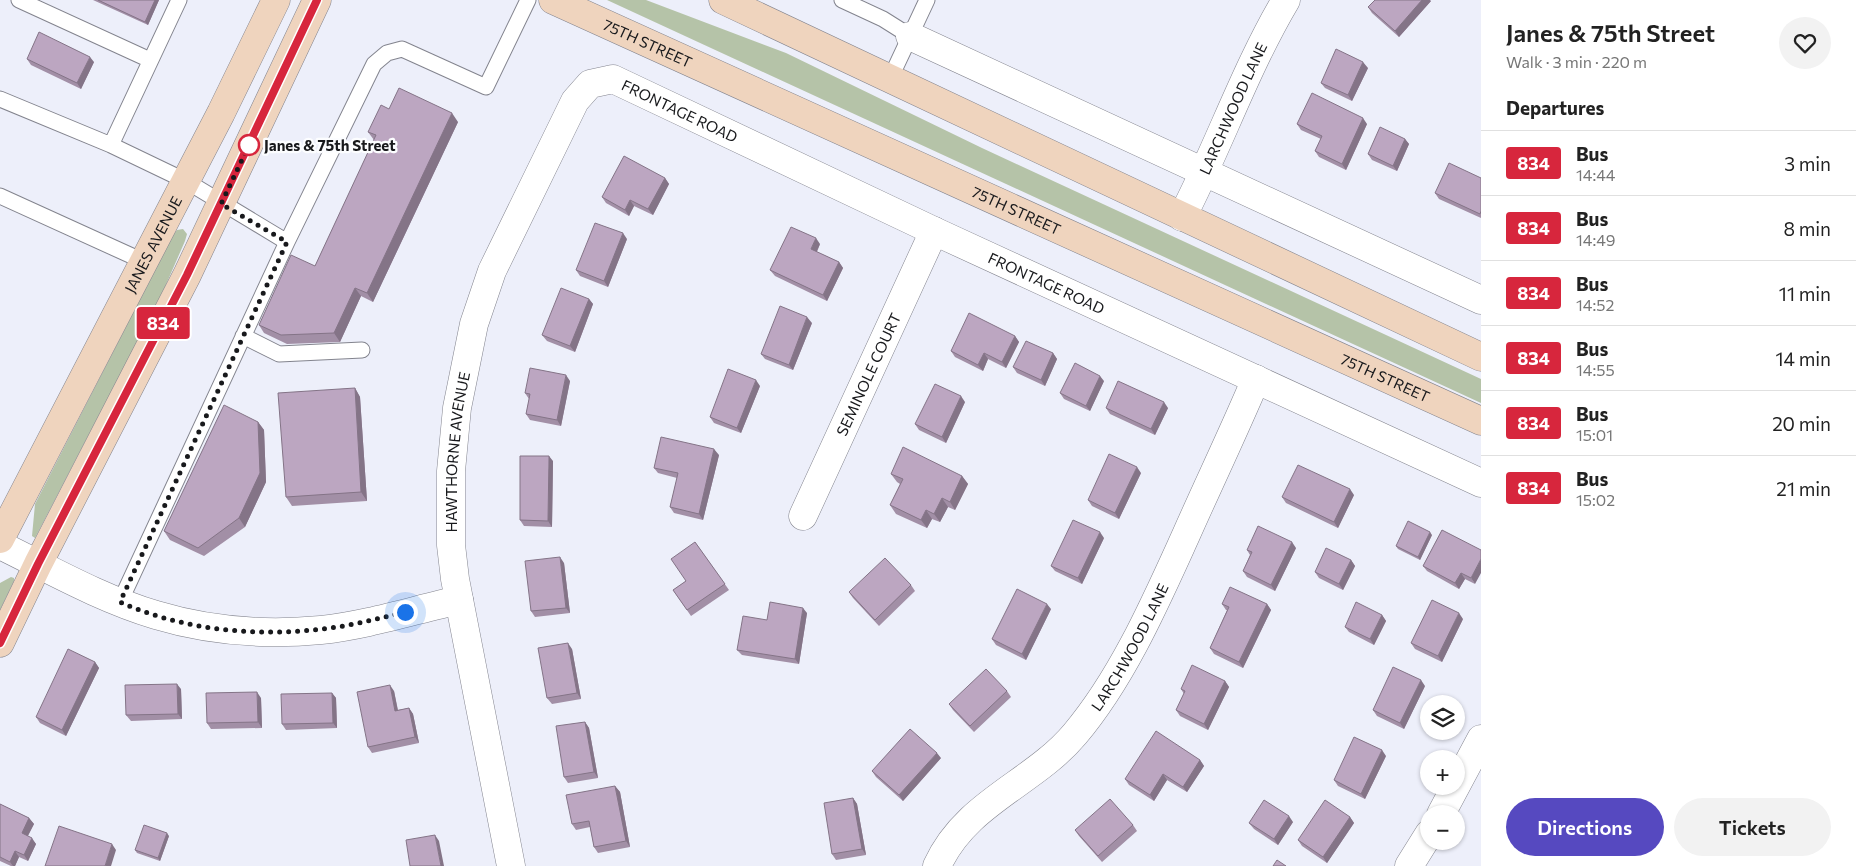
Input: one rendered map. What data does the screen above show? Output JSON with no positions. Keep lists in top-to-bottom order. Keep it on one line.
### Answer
{"streets":{"main road":["75TH STREET","JANES AVENUE"],"street":["LARCHWOOD LANE","FRONTAGE ROAD","SEMINOLE COURT","HAWTHORNE AVENUE"]},"crossings":[["LARCHWOOD LANE","FRONTAGE ROAD"],["FRONTAGE ROAD","SEMINOLE COURT"],["FRONTAGE ROAD","HAWTHORNE AVENUE"]],"places":["Janes & 75th Street"],"lines":["bus line 834"],"page":{"on_map":"834","heading":[["Janes & 75th Street","Walk · 3 min · 220 m"],"Departures"],"list":[{"mark":"834","name":"Bus","note":"14:44","value":"3 min"},{"mark":"834","name":"Bus","note":"14:49","value":"8 min"},{"mark":"834","name":"Bus","note":"14:52","value":"11 min"},{"mark":"834","name":"Bus","note":"14:55","value":"14 min"},{"mark":"834","name":"Bus","note":"15:01","value":"20 min"},{"mark":"834","name":"Bus","note":"15:02","value":"21 min"}],"map_buttons":["+","−"],"buttons":["Directions","Tickets"]}}
